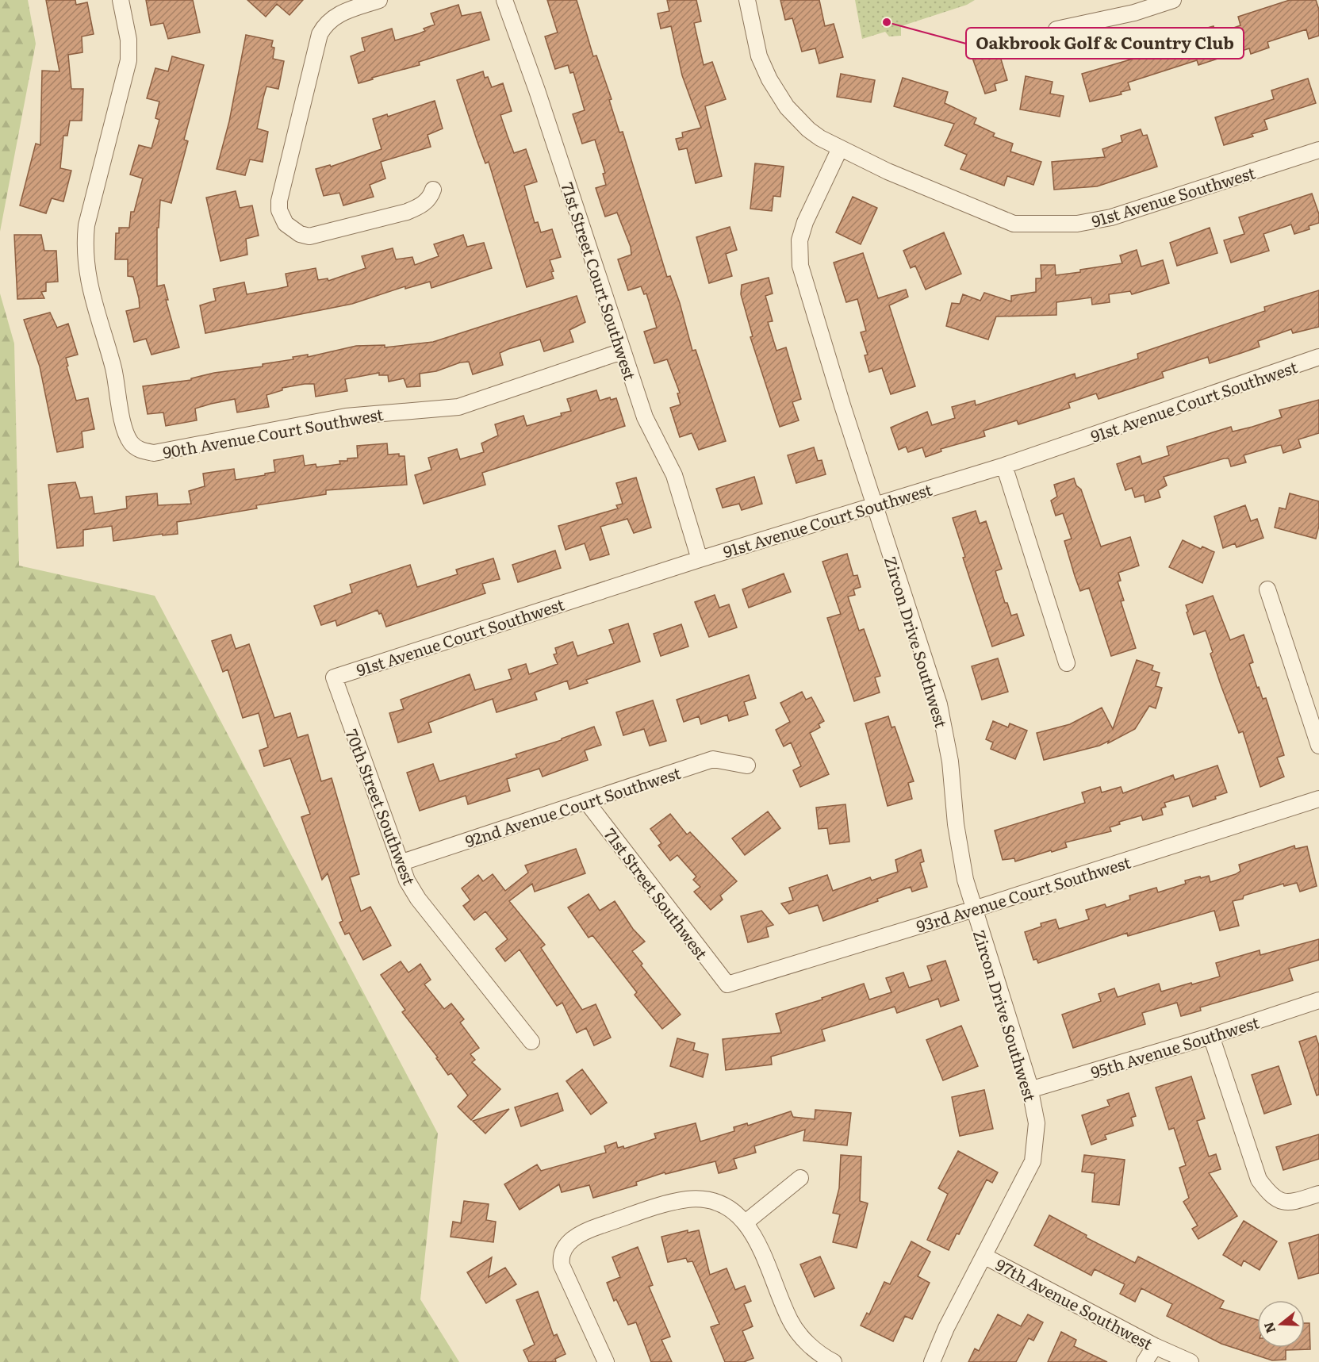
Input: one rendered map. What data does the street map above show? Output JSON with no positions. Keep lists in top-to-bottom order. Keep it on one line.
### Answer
{"streets":{"street":["91st Avenue Southwest","71st Street Court Southwest","91st Avenue Court Southwest","90th Avenue Court Southwest","Zircon Drive Southwest","92nd Avenue Court Southwest","70th Street Southwest","71st Street Southwest","93rd Avenue Court Southwest","95th Avenue Southwest","97th Avenue Southwest"]},"crossings":[["91st Avenue Southwest","Zircon Drive Southwest"],["71st Street Court Southwest","91st Avenue Court Southwest"],["71st Street Court Southwest","90th Avenue Court Southwest"],["91st Avenue Court Southwest","Zircon Drive Southwest"],["91st Avenue Court Southwest","70th Street Southwest"],["Zircon Drive Southwest","93rd Avenue Court Southwest"],["Zircon Drive Southwest","95th Avenue Southwest"],["Zircon Drive Southwest","97th Avenue Southwest"],["92nd Avenue Court Southwest","70th Street Southwest"],["92nd Avenue Court Southwest","71st Street Southwest"],["71st Street Southwest","93rd Avenue Court Southwest"]],"places":["Oakbrook Golf & Country Club"],"north":"left"}
